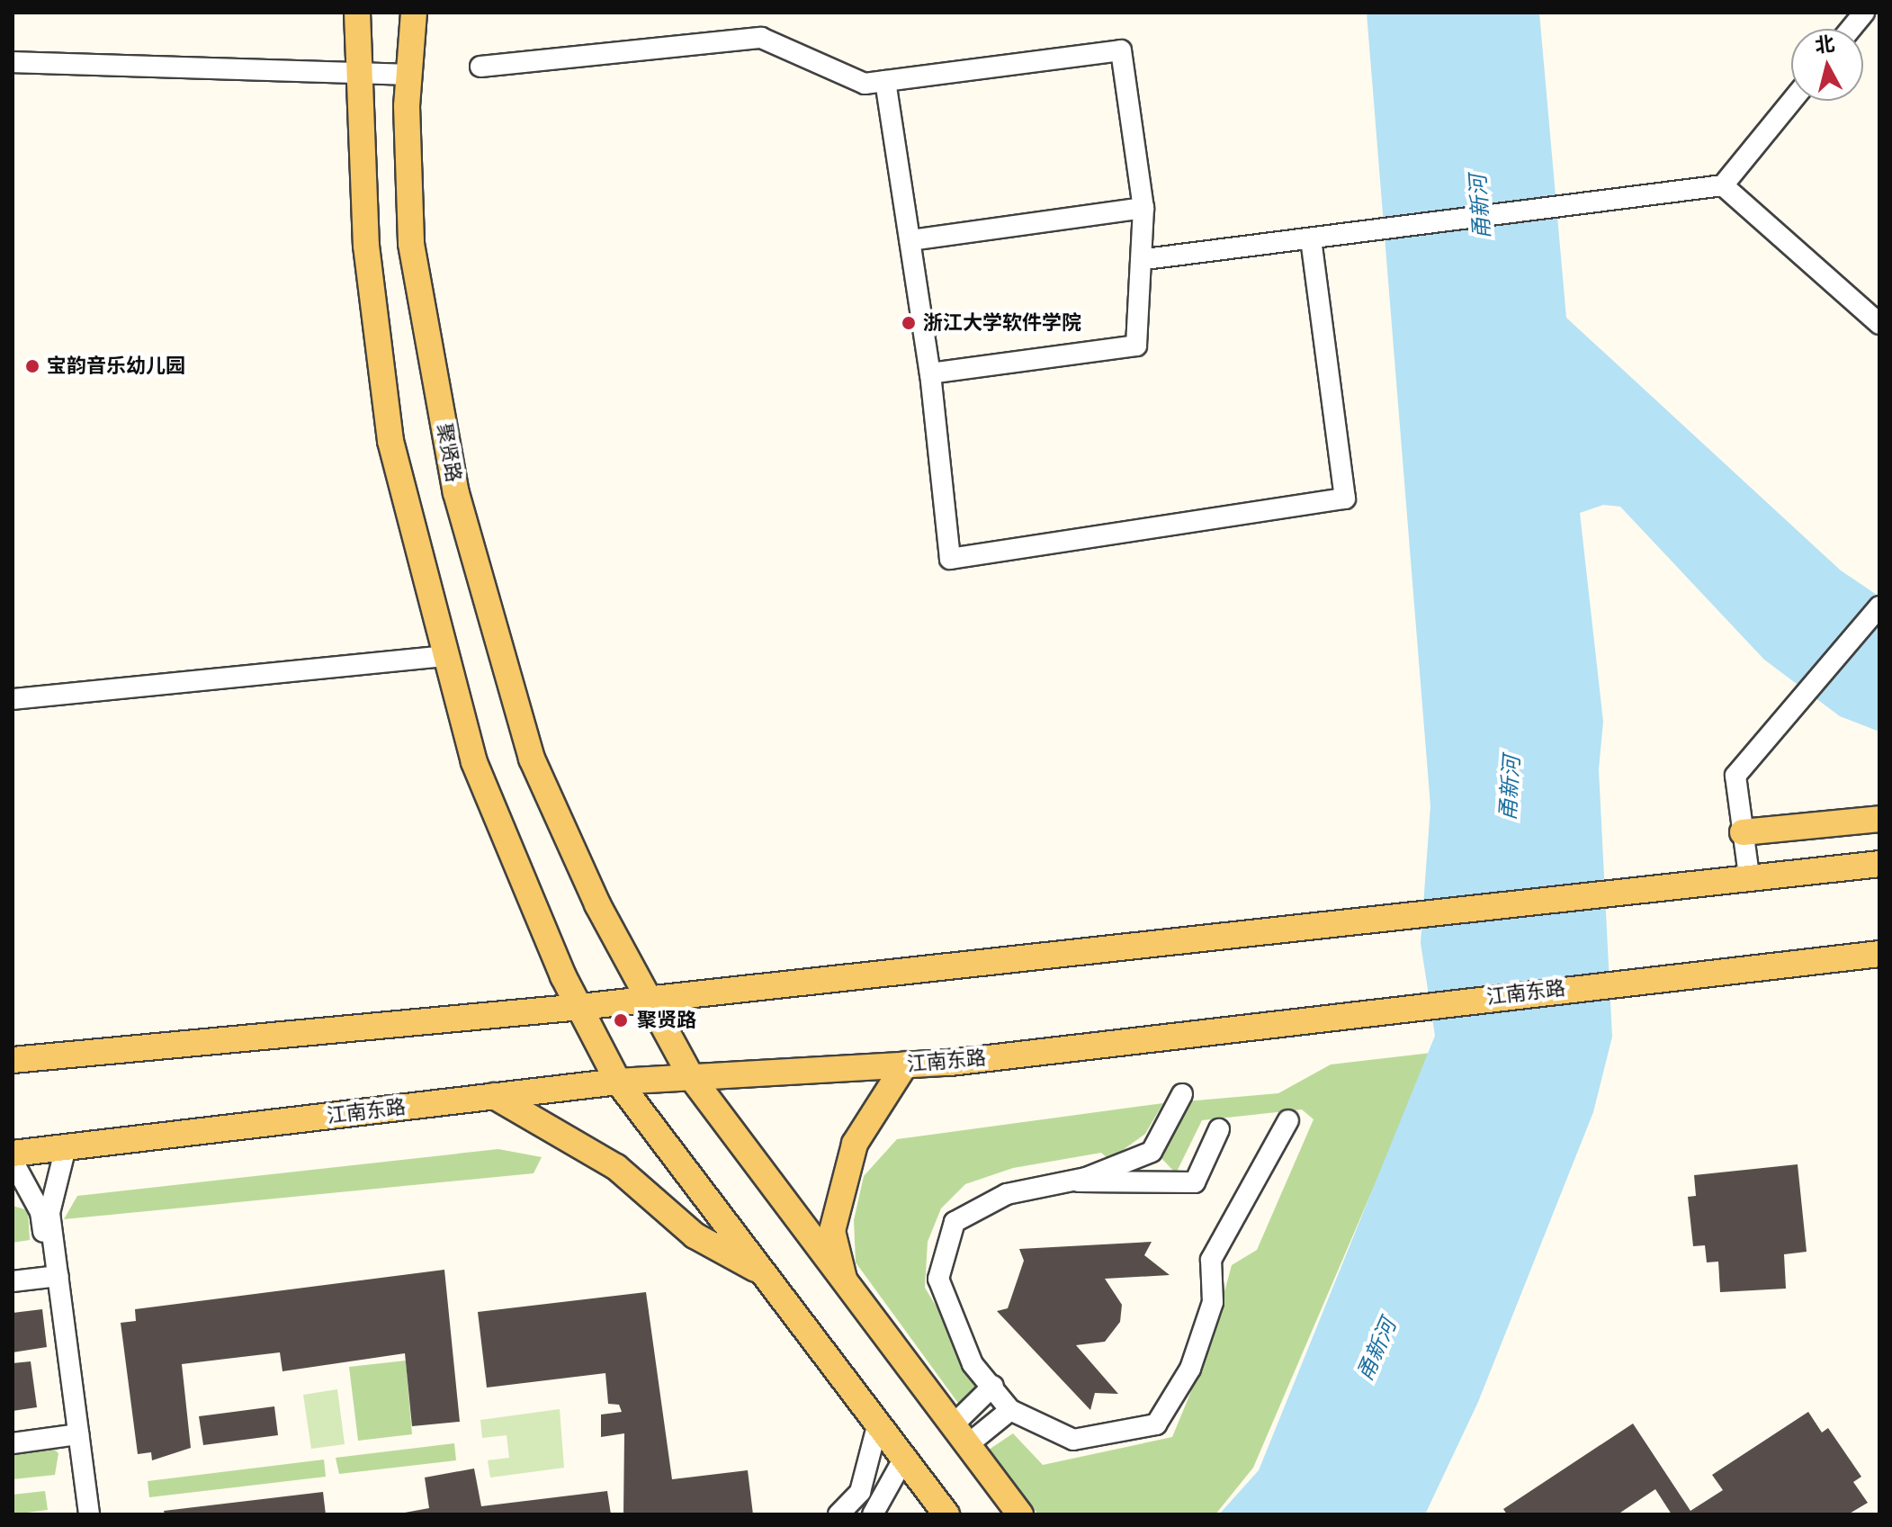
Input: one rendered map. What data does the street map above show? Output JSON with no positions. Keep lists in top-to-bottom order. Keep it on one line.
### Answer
{"streets":{"main road":["聚贤路","江南东路"]},"crossings":[["聚贤路","江南东路"]],"water":["甬新河"],"places":["浙江大学软件学院","宝韵音乐幼儿园","聚贤路"],"north":"top"}
